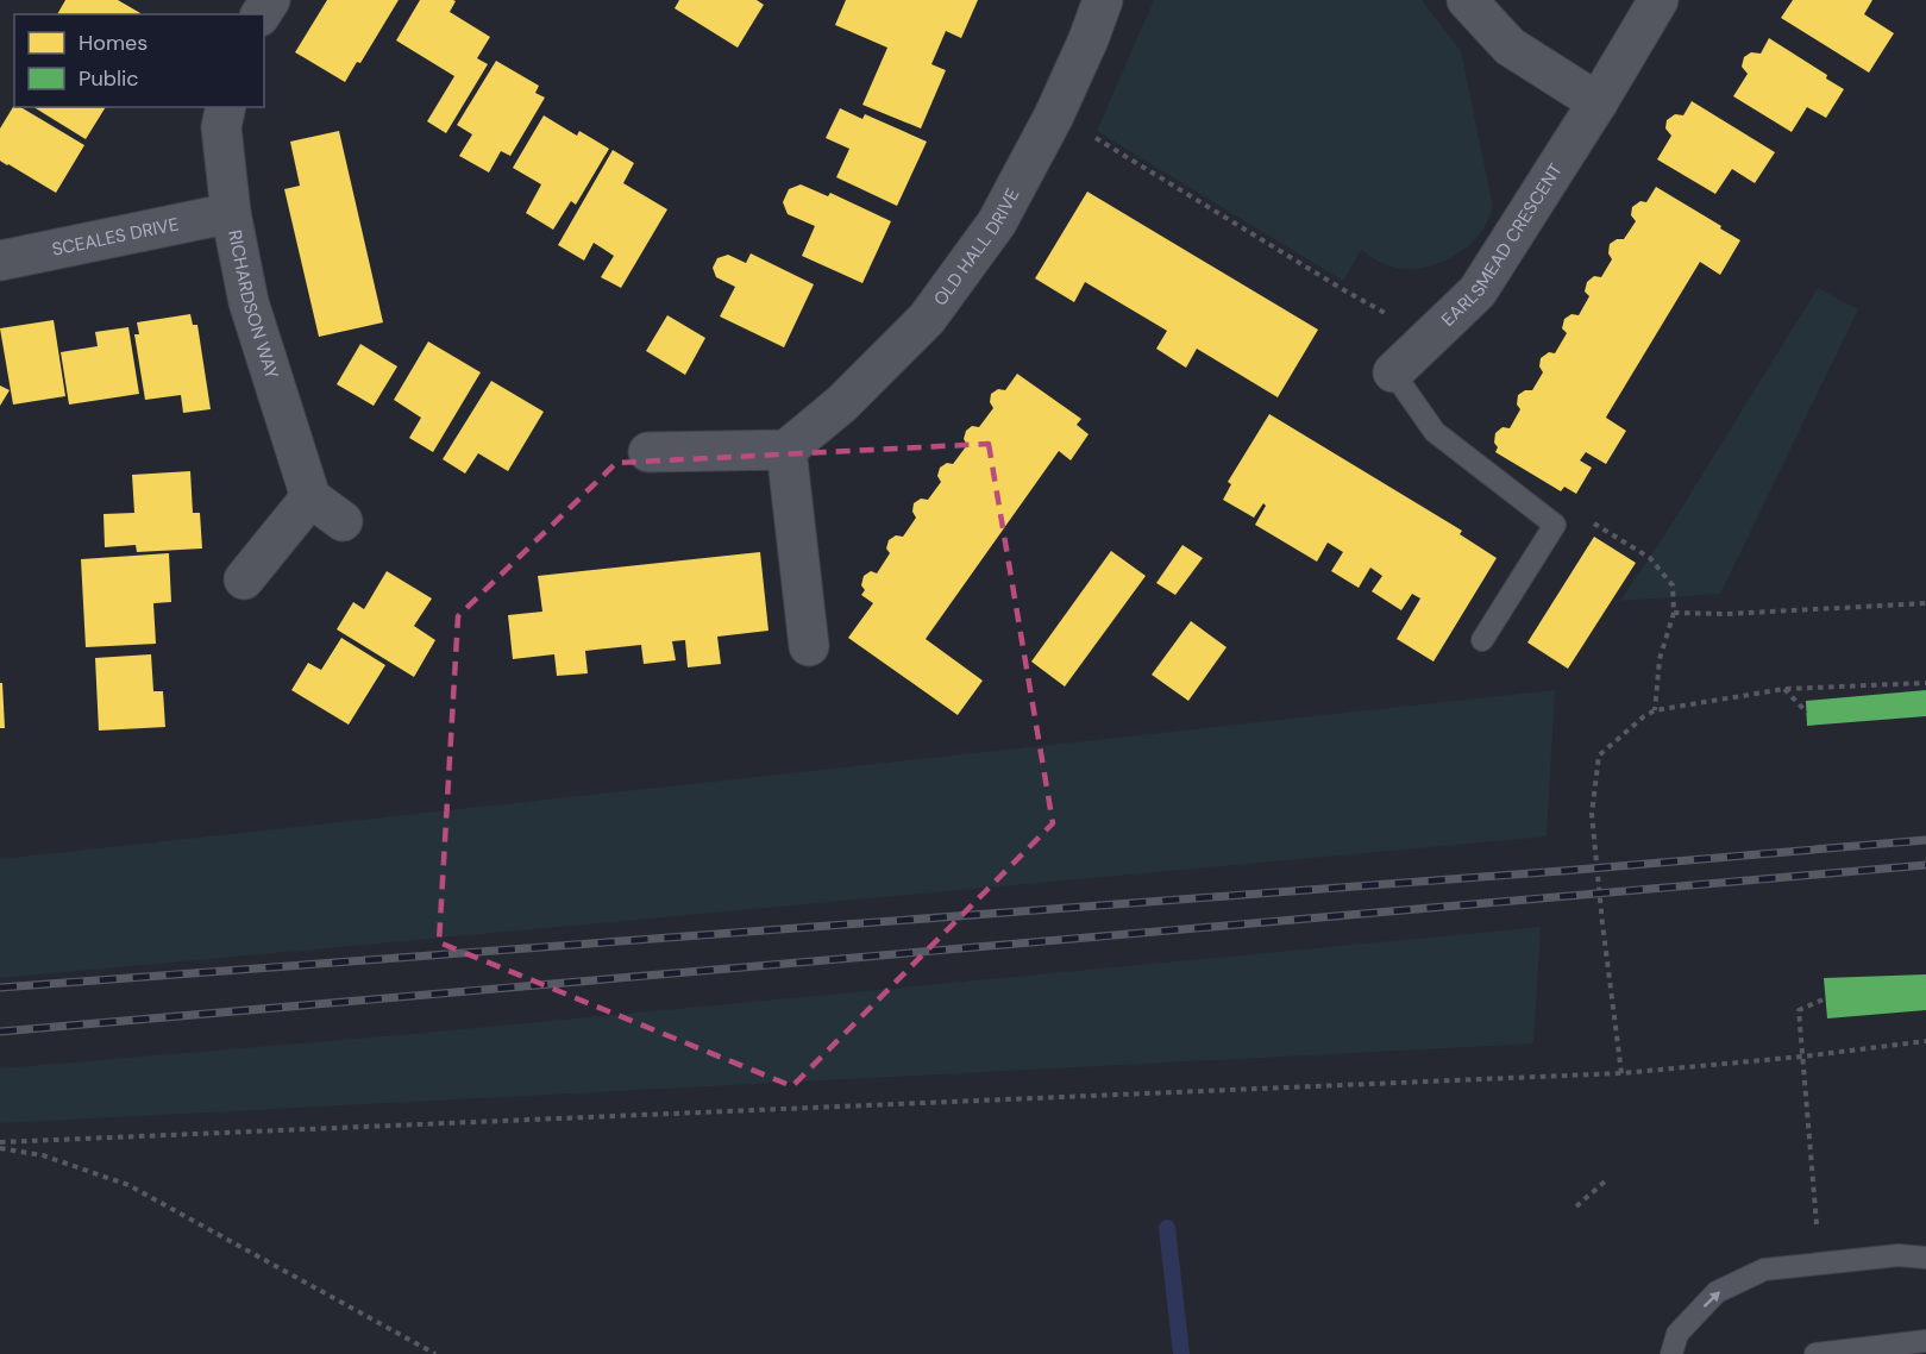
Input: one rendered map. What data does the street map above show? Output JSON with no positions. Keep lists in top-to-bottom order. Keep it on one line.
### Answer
{"streets":{"street":["SCEALES DRIVE","EARLSMEAD CRESCENT","OLD HALL DRIVE","RICHARDSON WAY"]},"crossings":[["SCEALES DRIVE","RICHARDSON WAY"]],"legend":["Homes","Public"]}
